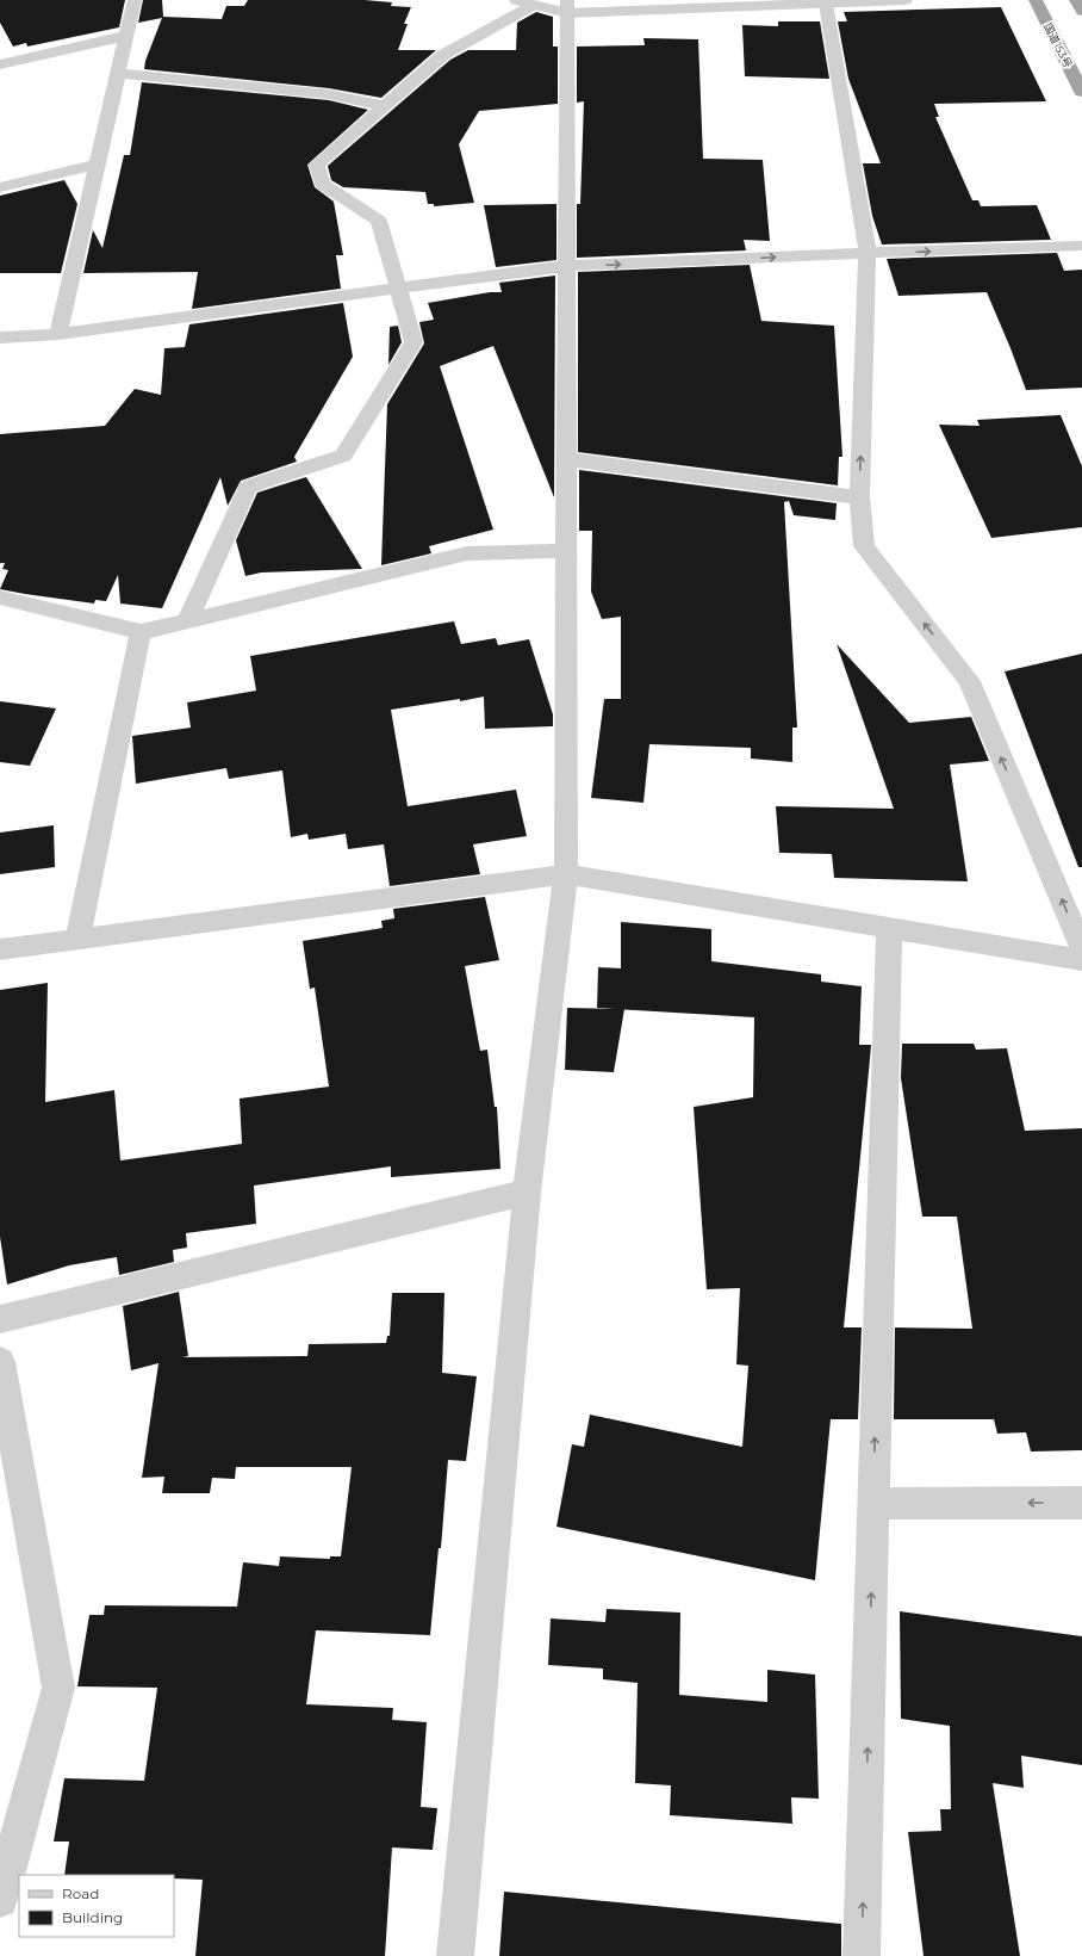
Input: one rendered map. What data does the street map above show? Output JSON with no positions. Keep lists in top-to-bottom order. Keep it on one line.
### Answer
{"streets":{"highway":["国道153号"]},"legend":["Road","Building"]}
